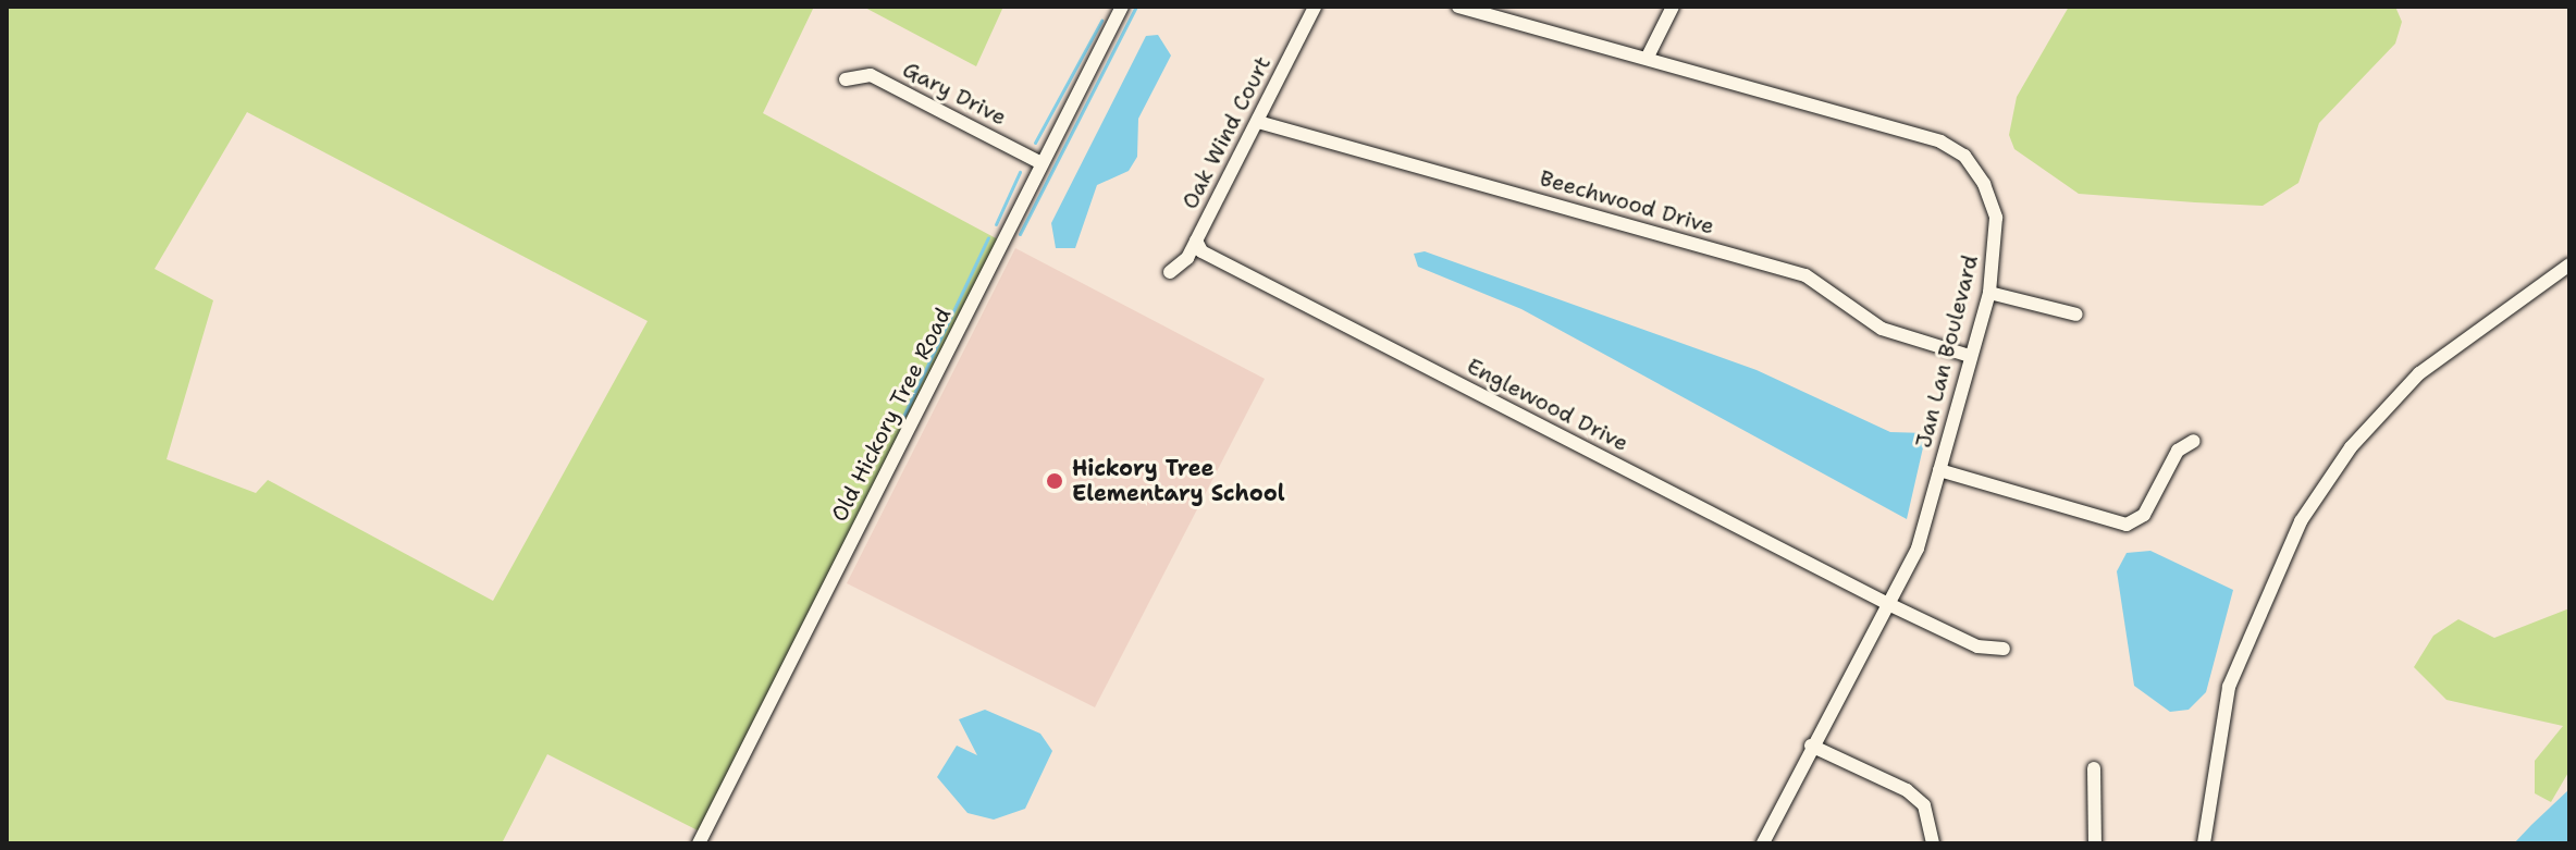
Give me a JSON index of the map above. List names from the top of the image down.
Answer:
{
  "streets": {
    "street": [
      "Gary Drive",
      "Oak Wind Court",
      "Beechwood Drive",
      "Jan Lan Boulevard",
      "Englewood Drive",
      "Old Hickory Tree Road"
    ]
  },
  "crossings": [
    ["Gary Drive", "Old Hickory Tree Road"],
    ["Oak Wind Court", "Beechwood Drive"],
    ["Oak Wind Court", "Englewood Drive"],
    ["Beechwood Drive", "Jan Lan Boulevard"],
    ["Jan Lan Boulevard", "Englewood Drive"]
  ],
  "places": ["Hickory Tree Elementary School"]
}
